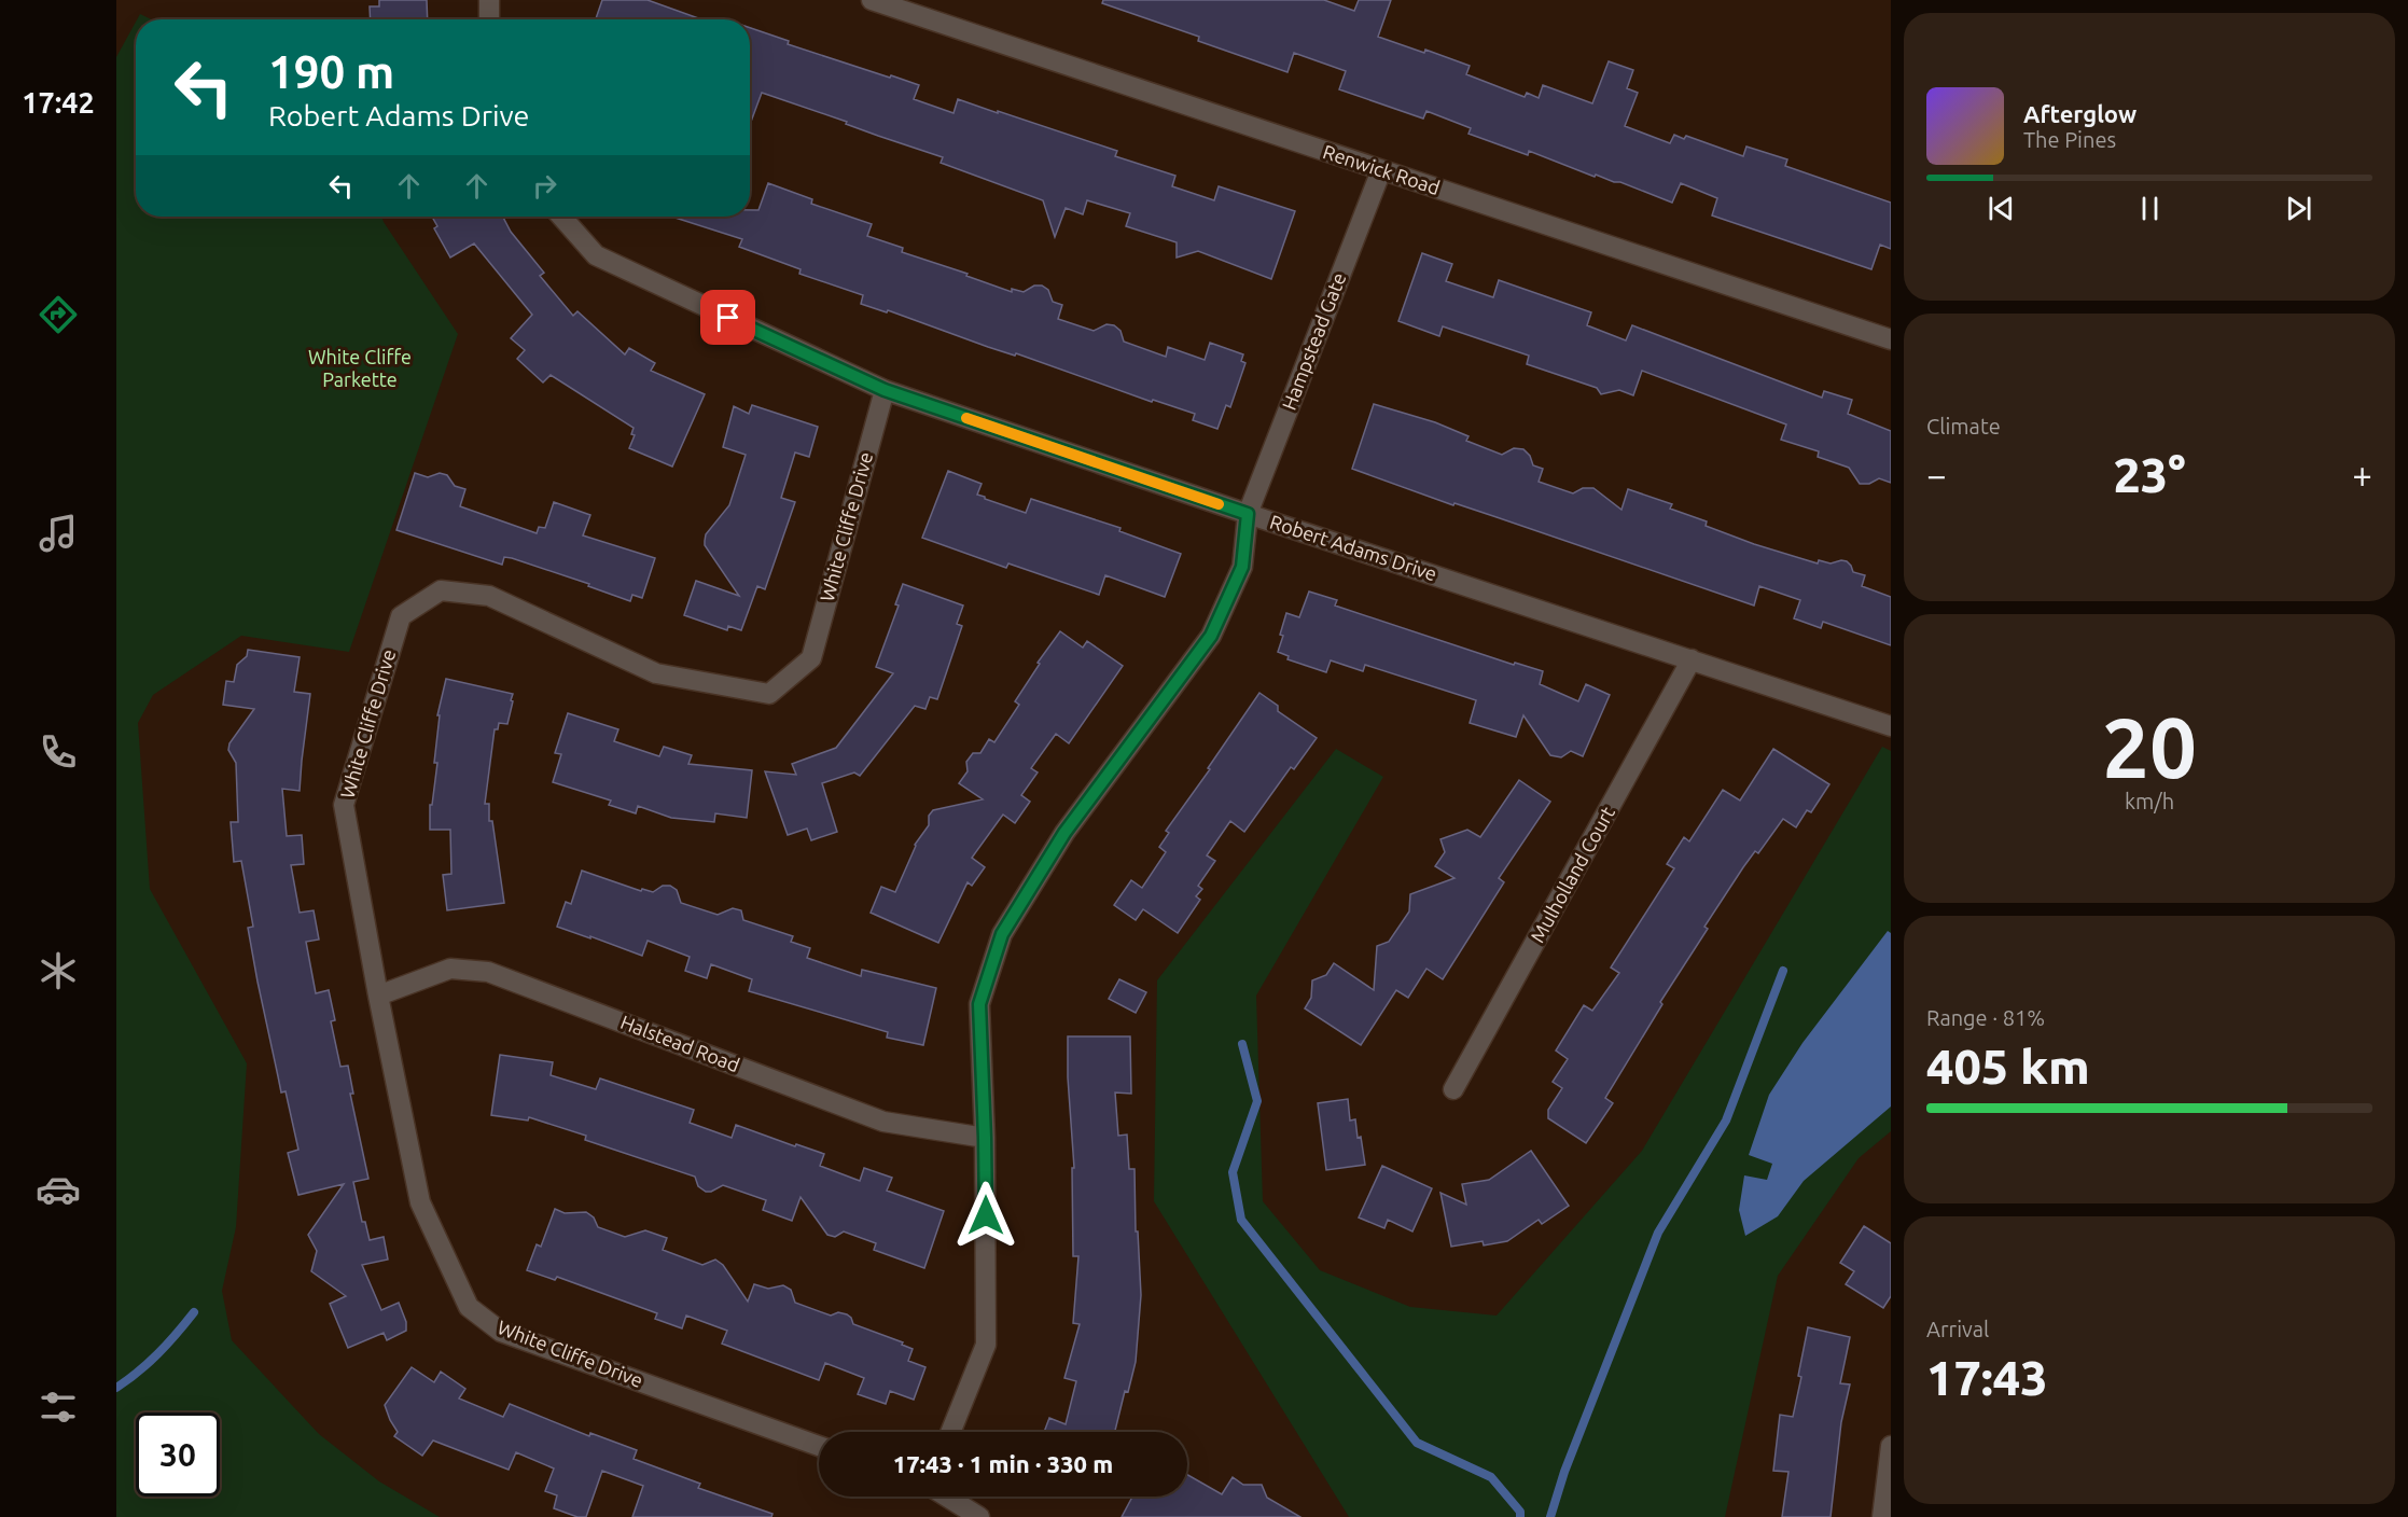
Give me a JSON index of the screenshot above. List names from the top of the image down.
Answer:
{
  "streets": {
    "street": [
      "Renwick Road",
      "Hampstead Gate",
      "White Cliffe Drive",
      "Robert Adams Drive",
      "Mulholland Court",
      "Halstead Road"
    ]
  },
  "crossings": [
    ["Renwick Road", "Hampstead Gate"],
    ["Hampstead Gate", "Robert Adams Drive"],
    ["Hampstead Gate", "Halstead Road"],
    ["White Cliffe Drive", "Robert Adams Drive"],
    ["White Cliffe Drive", "Halstead Road"],
    ["Robert Adams Drive", "Mulholland Court"]
  ],
  "parks": ["White Cliffe Parkette"],
  "page": {
    "tabs": "17:42",
    "turn": ["190 m", "Robert Adams Drive"],
    "song": ["Afterglow", "The Pines"],
    "tile": [
      "Climate",
      ["20", "km/h"],
      ["Range · 81%", "405 km"],
      ["Arrival", "17:43"]
    ],
    "heat": ["−", "23°", "+"],
    "limit": "30",
    "trip": "17:43 · 1 min · 330 m"
  }
}
